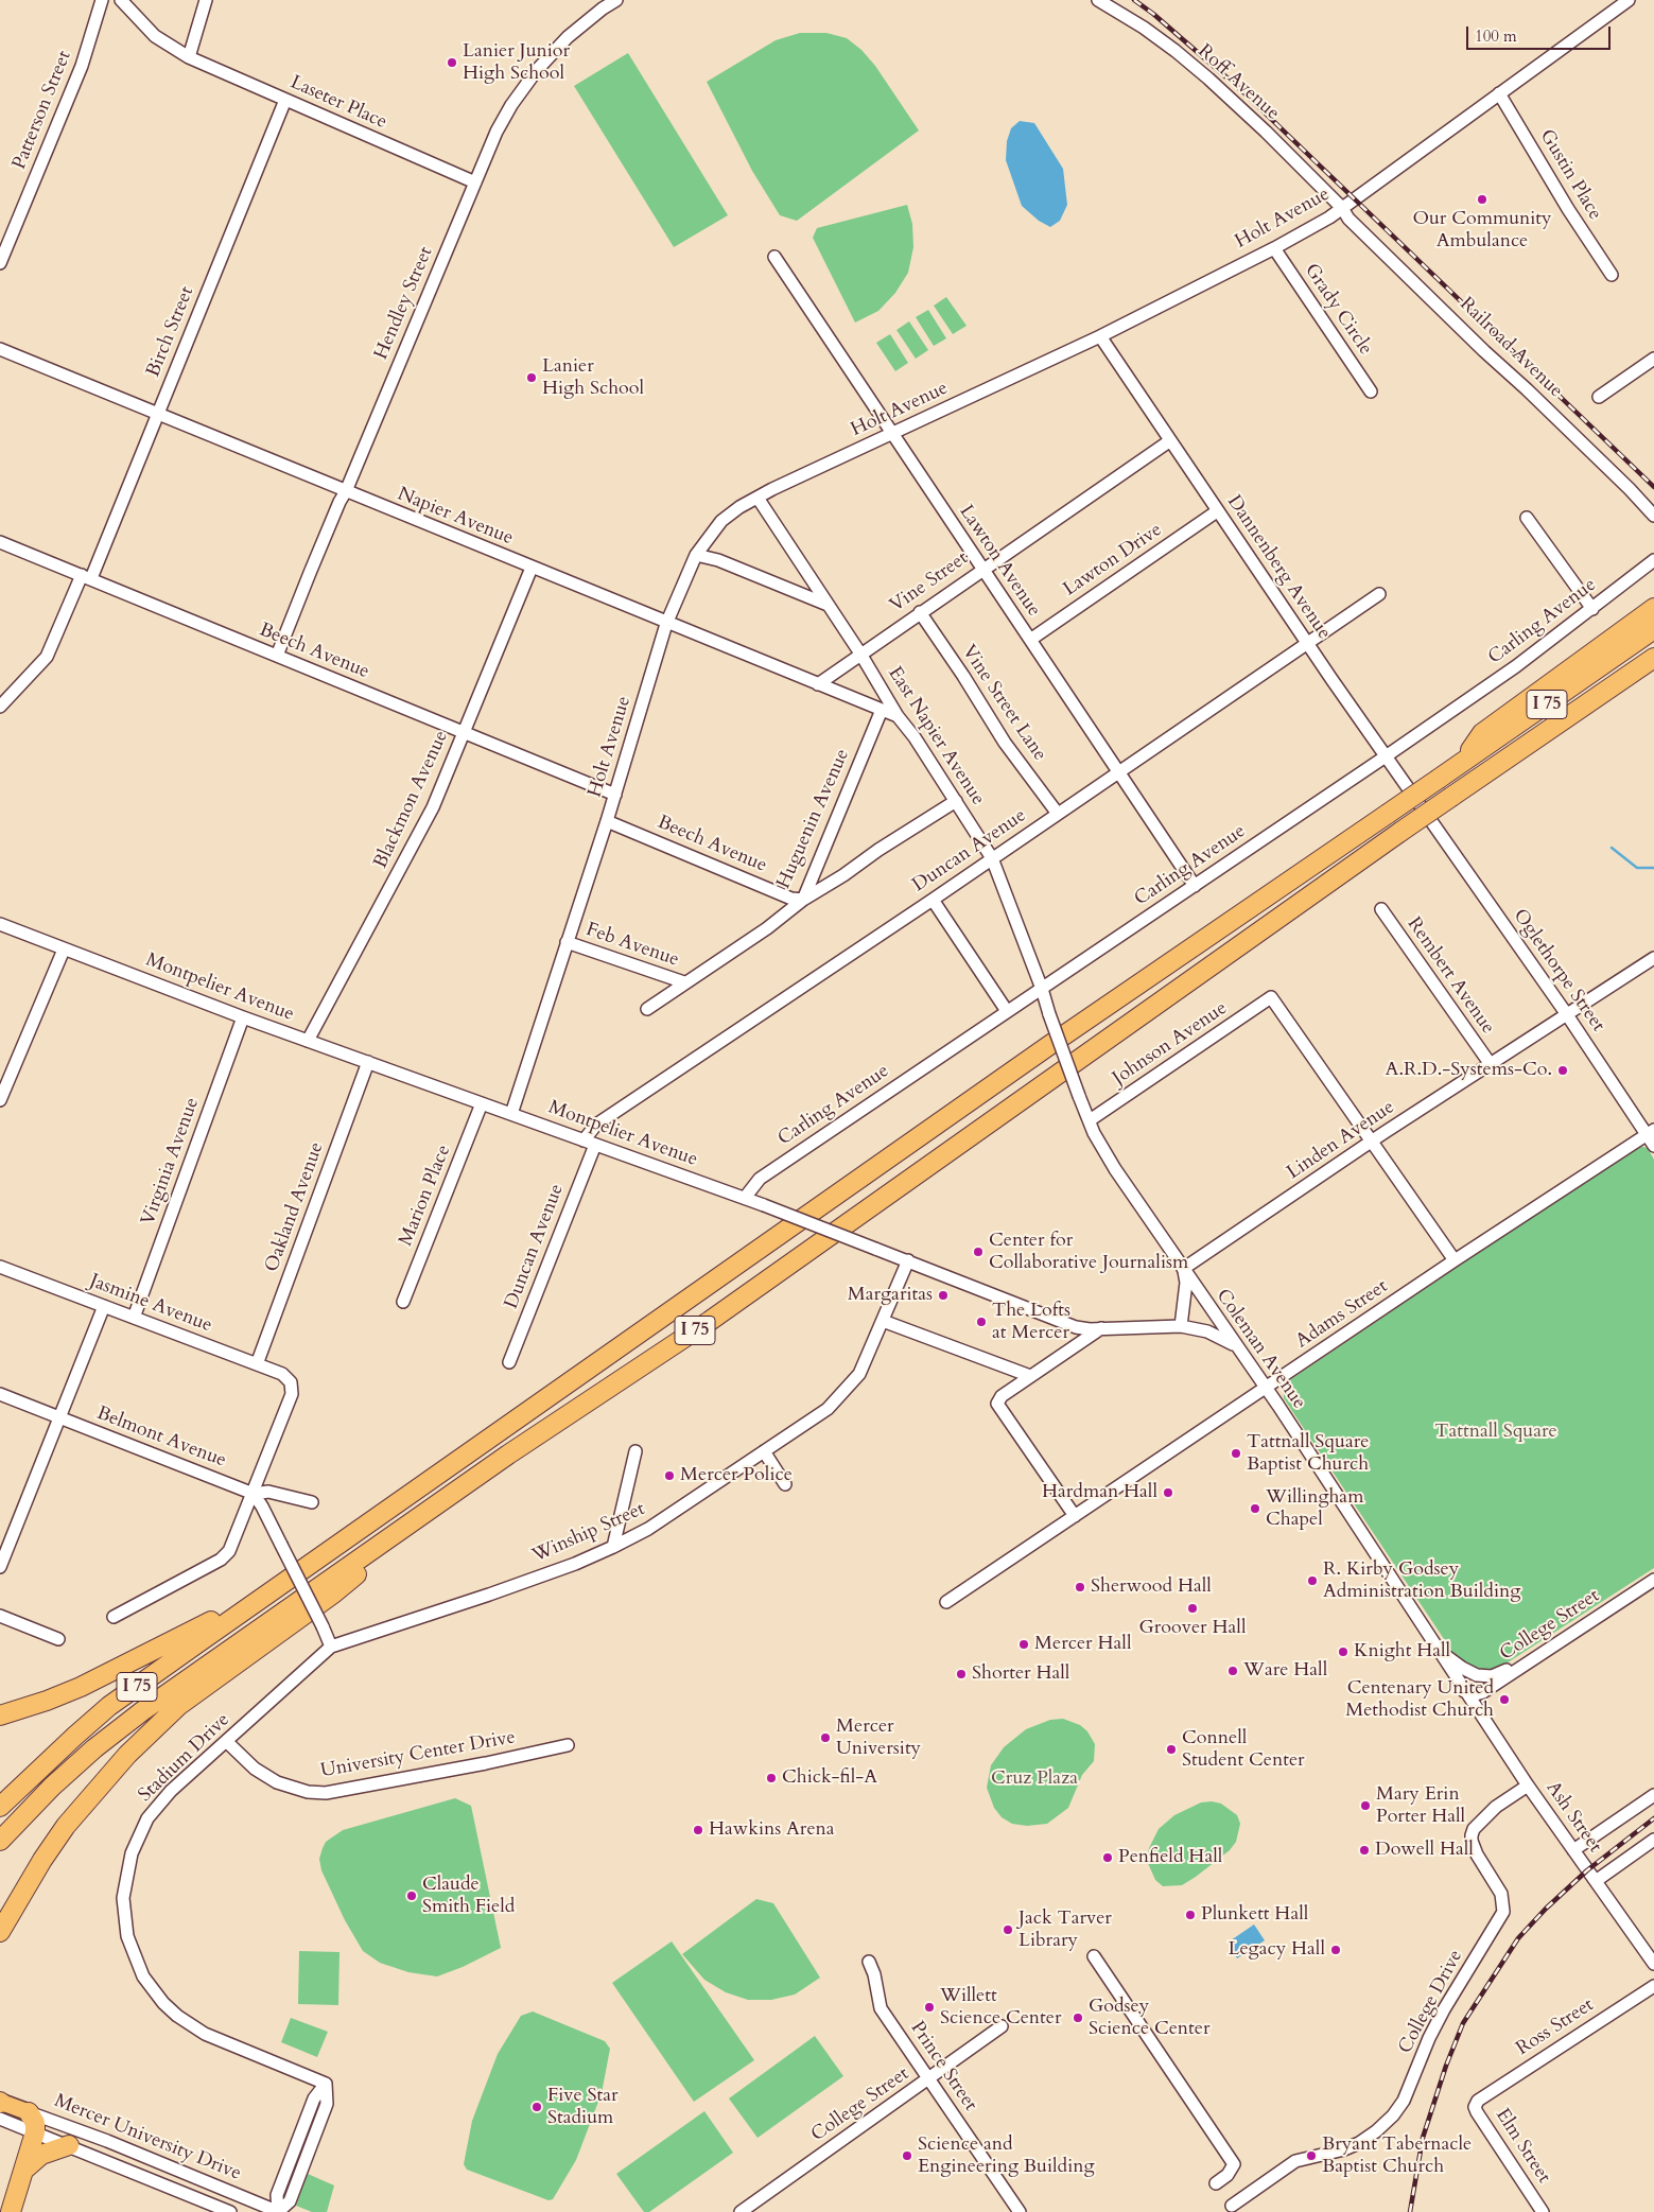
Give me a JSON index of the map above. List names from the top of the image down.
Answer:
{
  "streets": {
    "highway": ["I 75"],
    "main road": ["Mercer University Drive"],
    "street": [
      "Roff Avenue",
      "Laseter Place",
      "Patterson Street",
      "Gustin Place",
      "Holt Avenue",
      "Hendley Street",
      "Grady Circle",
      "Birch Street",
      "Railroad Avenue",
      "Napier Avenue",
      "Lawton Drive",
      "Lawton Avenue",
      "Dannenberg Avenue",
      "Vine Street",
      "Carling Avenue",
      "Beech Avenue",
      "Vine Street Lane",
      "East Napier Avenue",
      "Blackmon Avenue",
      "Huguenin Avenue",
      "Duncan Avenue",
      "Feb Avenue",
      "Oglethorpe Street",
      "Rembert Avenue",
      "Montpelier Avenue",
      "Johnson Avenue",
      "Linden Avenue",
      "Virginia Avenue",
      "Marion Place",
      "Oakland Avenue",
      "Jasmine Avenue",
      "Adams Street",
      "Coleman Avenue",
      "Belmont Avenue",
      "Winship Street",
      "College Street",
      "University Center Drive",
      "Stadium Drive",
      "Ash Street",
      "College Drive",
      "Ross Street",
      "Prince Street",
      "Elm Street"
    ]
  },
  "crossings": [
    ["Roff Avenue", "Holt Avenue"],
    ["Roff Avenue", "Railroad Avenue"],
    ["Laseter Place", "Hendley Street"],
    ["Laseter Place", "Birch Street"],
    ["Gustin Place", "Holt Avenue"],
    ["Holt Avenue", "Grady Circle"],
    ["Holt Avenue", "Railroad Avenue"],
    ["Holt Avenue", "Napier Avenue"],
    ["Holt Avenue", "Lawton Avenue"],
    ["Holt Avenue", "Dannenberg Avenue"],
    ["Holt Avenue", "Beech Avenue"],
    ["Holt Avenue", "East Napier Avenue"],
    ["Holt Avenue", "Feb Avenue"],
    ["Holt Avenue", "Montpelier Avenue"],
    ["Hendley Street", "Napier Avenue"],
    ["Hendley Street", "Beech Avenue"],
    ["Birch Street", "Napier Avenue"],
    ["Birch Street", "Beech Avenue"],
    ["Napier Avenue", "Vine Street"],
    ["Napier Avenue", "East Napier Avenue"],
    ["Napier Avenue", "Blackmon Avenue"],
    ["Napier Avenue", "Huguenin Avenue"],
    ["Lawton Drive", "Lawton Avenue"],
    ["Lawton Drive", "Dannenberg Avenue"],
    ["Lawton Avenue", "Vine Street"],
    ["Lawton Avenue", "Carling Avenue"],
    ["Lawton Avenue", "Duncan Avenue"],
    ["Dannenberg Avenue", "Vine Street"],
    ["Dannenberg Avenue", "Carling Avenue"],
    ["Dannenberg Avenue", "Duncan Avenue"],
    ["Dannenberg Avenue", "Oglethorpe Street"],
    ["Vine Street", "Vine Street Lane"],
    ["Vine Street", "East Napier Avenue"],
    ["Carling Avenue", "East Napier Avenue"],
    ["Carling Avenue", "Montpelier Avenue"],
    ["Beech Avenue", "Blackmon Avenue"],
    ["Beech Avenue", "Huguenin Avenue"],
    ["Vine Street Lane", "Duncan Avenue"],
    ["East Napier Avenue", "Duncan Avenue"],
    ["East Napier Avenue", "Coleman Avenue"],
    ["Blackmon Avenue", "Montpelier Avenue"],
    ["Huguenin Avenue", "Feb Avenue"],
    ["Duncan Avenue", "Montpelier Avenue"],
    ["Oglethorpe Street", "Linden Avenue"],
    ["Oglethorpe Street", "Adams Street"],
    ["Rembert Avenue", "Linden Avenue"],
    ["Montpelier Avenue", "Virginia Avenue"],
    ["Montpelier Avenue", "Marion Place"],
    ["Montpelier Avenue", "Oakland Avenue"],
    ["Montpelier Avenue", "Coleman Avenue"],
    ["Montpelier Avenue", "Winship Street"],
    ["Johnson Avenue", "Linden Avenue"],
    ["Johnson Avenue", "Coleman Avenue"],
    ["Linden Avenue", "Coleman Avenue"],
    ["Virginia Avenue", "Jasmine Avenue"],
    ["Oakland Avenue", "Jasmine Avenue"],
    ["Jasmine Avenue", "Belmont Avenue"],
    ["Adams Street", "Coleman Avenue"],
    ["Coleman Avenue", "College Street"],
    ["Coleman Avenue", "Ash Street"],
    ["Winship Street", "Stadium Drive"],
    ["College Street", "Ash Street"],
    ["College Street", "Prince Street"],
    ["University Center Drive", "Stadium Drive"],
    ["Stadium Drive", "Mercer University Drive"],
    ["Ash Street", "College Drive"],
    ["Ross Street", "Elm Street"]
  ],
  "parks": ["Tattnall Square", "Cruz Plaza"],
  "places": [
    "Lanier Junior High School",
    "Our Community Ambulance",
    "Lanier High School",
    "A.R.D.-Systems-Co.",
    "Center for Collaborative Journalism",
    "Margaritas",
    "The Lofts at Mercer",
    "Tattnall Square Baptist Church",
    "Mercer Police",
    "Hardman Hall",
    "Willingham Chapel",
    "R. Kirby Godsey Administration Building",
    "Sherwood Hall",
    "Groover Hall",
    "Mercer Hall",
    "Knight Hall",
    "Ware Hall",
    "Shorter Hall",
    "Centenary United Methodist Church",
    "Mercer University",
    "Connell Student Center",
    "Chick-fil-A",
    "Mary Erin Porter Hall",
    "Hawkins Arena",
    "Dowell Hall",
    "Penfield Hall",
    "Claude Smith Field",
    "Plunkett Hall",
    "Jack Tarver Library",
    "Legacy Hall",
    "Willett Science Center",
    "Godsey Science Center",
    "Five Star Stadium",
    "Science and Engineering Building",
    "Bryant Tabernacle Baptist Church"
  ],
  "scale_bar": "100 m"
}
